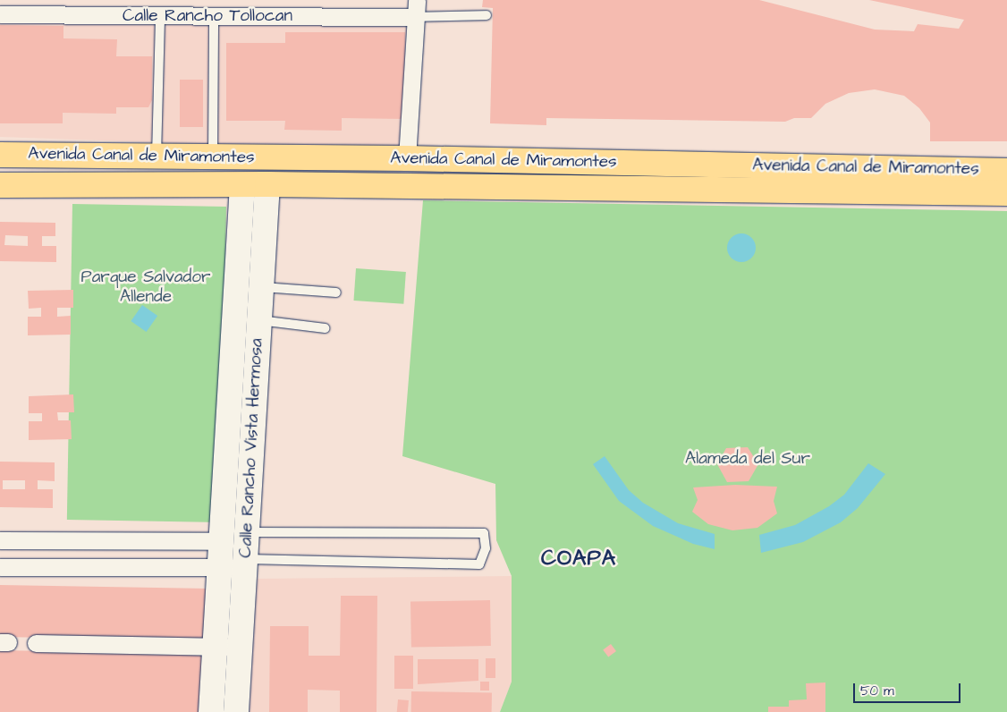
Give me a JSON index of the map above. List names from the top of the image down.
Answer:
{
  "streets": {
    "main road": ["Avenida Canal de Miramontes"],
    "street": ["Calle Rancho Tollocan", "Calle Rancho Vista Hermosa"]
  },
  "crossings": [
    ["Avenida Canal de Miramontes", "Calle Rancho Vista Hermosa"]
  ],
  "districts": ["COAPA"],
  "parks": ["Parque Salvador Allende", "Alameda del Sur"],
  "scale_bar": "50 m"
}
